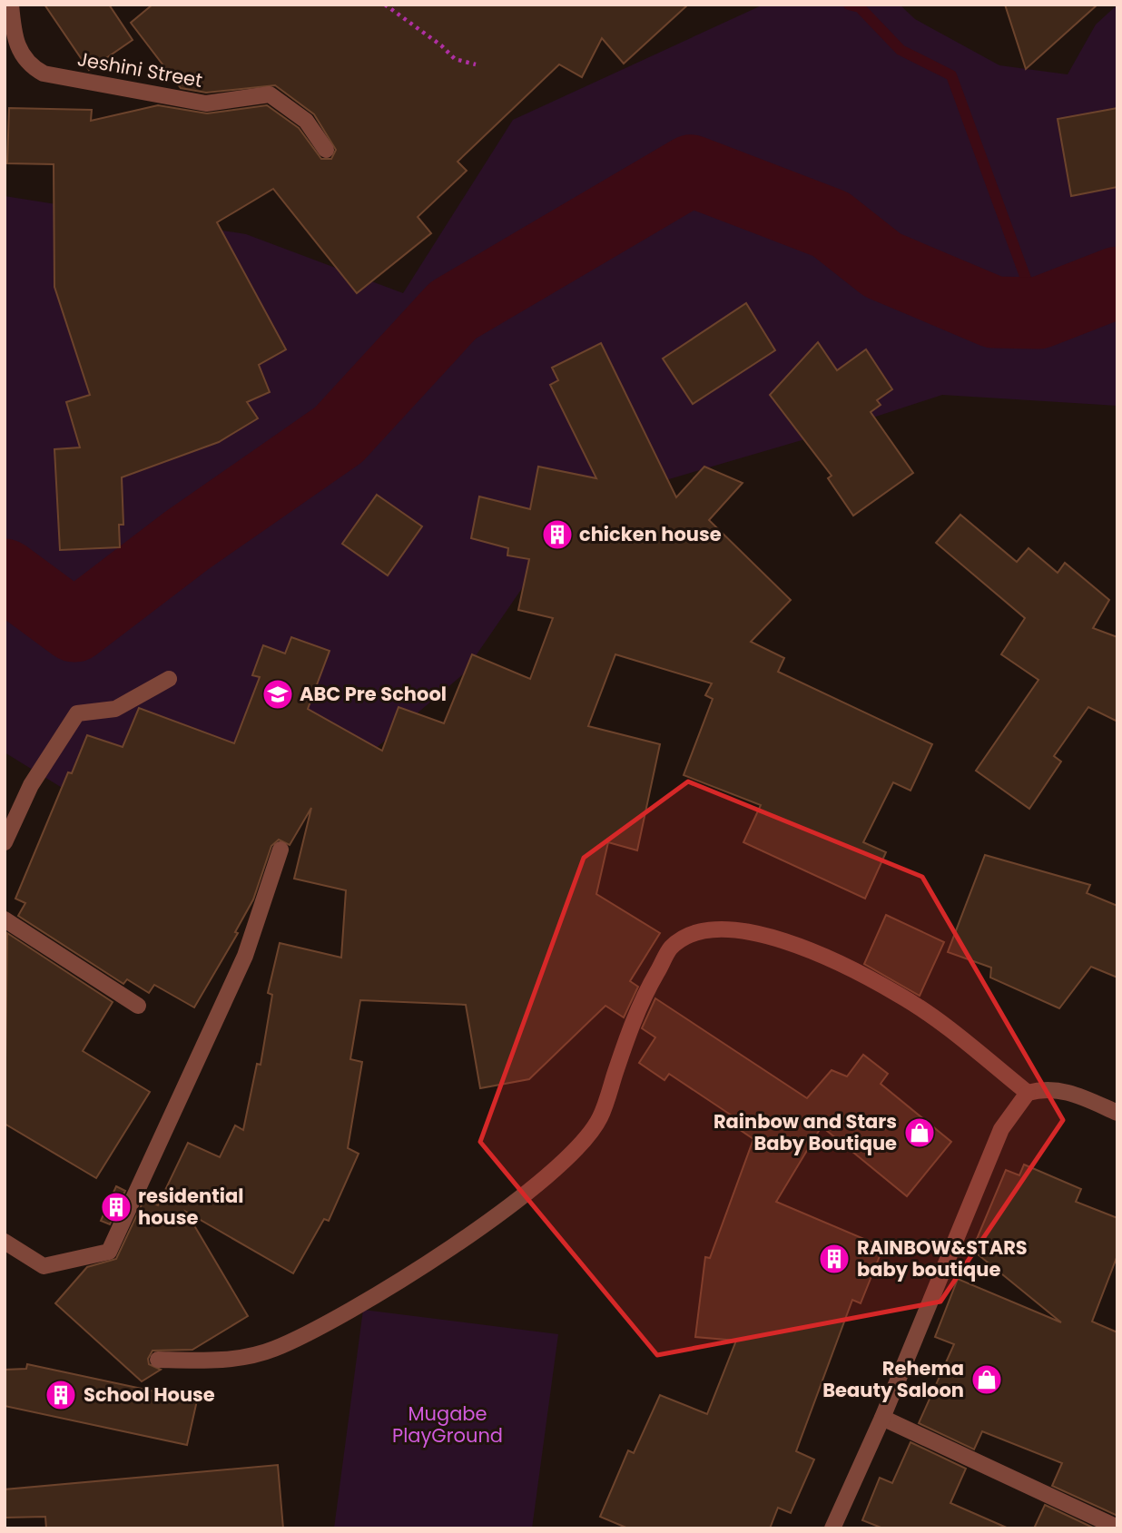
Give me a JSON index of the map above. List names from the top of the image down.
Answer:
{
  "streets": {
    "street": ["Jeshini Street"]
  },
  "parks": ["Mugabe PlayGround"],
  "places": {
    "building": [
      "chicken house",
      "residential house",
      "RAINBOW&STARS baby boutique",
      "School House"
    ],
    "school or university": ["ABC Pre School"],
    "shop": ["Rainbow and Stars Baby Boutique", "Rehema Beauty Saloon"]
  }
}
